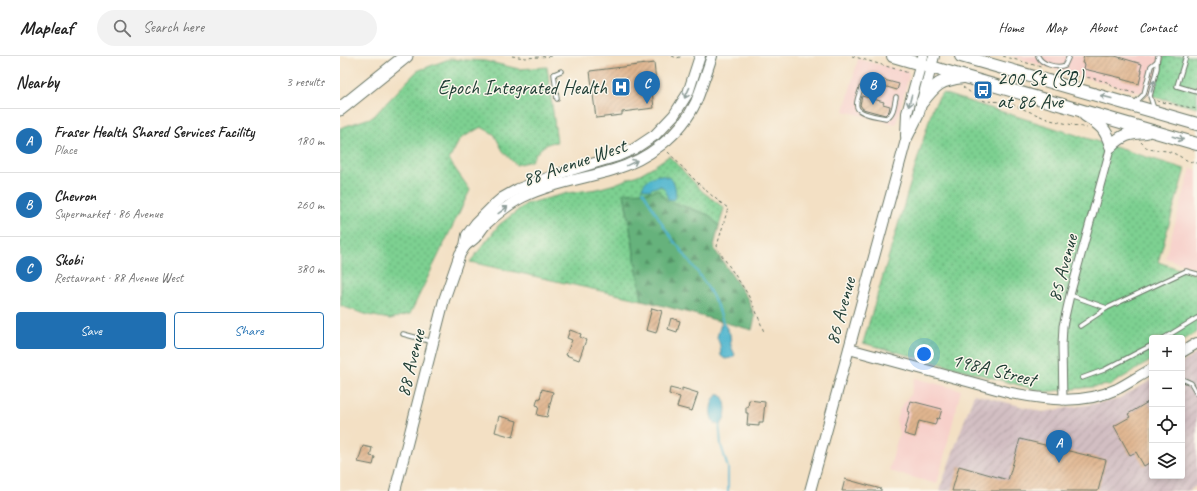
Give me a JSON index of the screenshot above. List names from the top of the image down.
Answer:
{
  "streets": {
    "main road": [
      "88 Avenue West",
      "86 Avenue",
      "88 Avenue",
      "198A Street"
    ],
    "street": ["85 Avenue"]
  },
  "crossings": [
    ["88 Avenue West", "88 Avenue"],
    ["85 Avenue", "198A Street"],
    ["86 Avenue", "198A Street"]
  ],
  "places": {
    "hospital": ["Epoch Integrated Health"],
    "bus stop": ["200 St (SB) at 86 Ave"]
  },
  "page": {
    "header": "Mapleaf",
    "search": "Search here",
    "nav": [
      "Home",
      "Map",
      "About",
      "Contact"
    ],
    "heading": ["Nearby", "3 results"],
    "pins": ["C", "B", "A"],
    "list": [
      {
        "mark": "A",
        "name": "Fraser Health Shared Services Facility",
        "note": "Place",
        "value": "180 m"
      },
      {
        "mark": "B",
        "name": "Chevron",
        "note": "Supermarket · 86 Avenue",
        "value": "260 m"
      },
      {
        "mark": "C",
        "name": "Skobi",
        "note": "Restaurant · 88 Avenue West",
        "value": "380 m"
      }
    ],
    "buttons": ["Save", "Share"],
    "map_buttons": ["+", "−"]
  }
}
